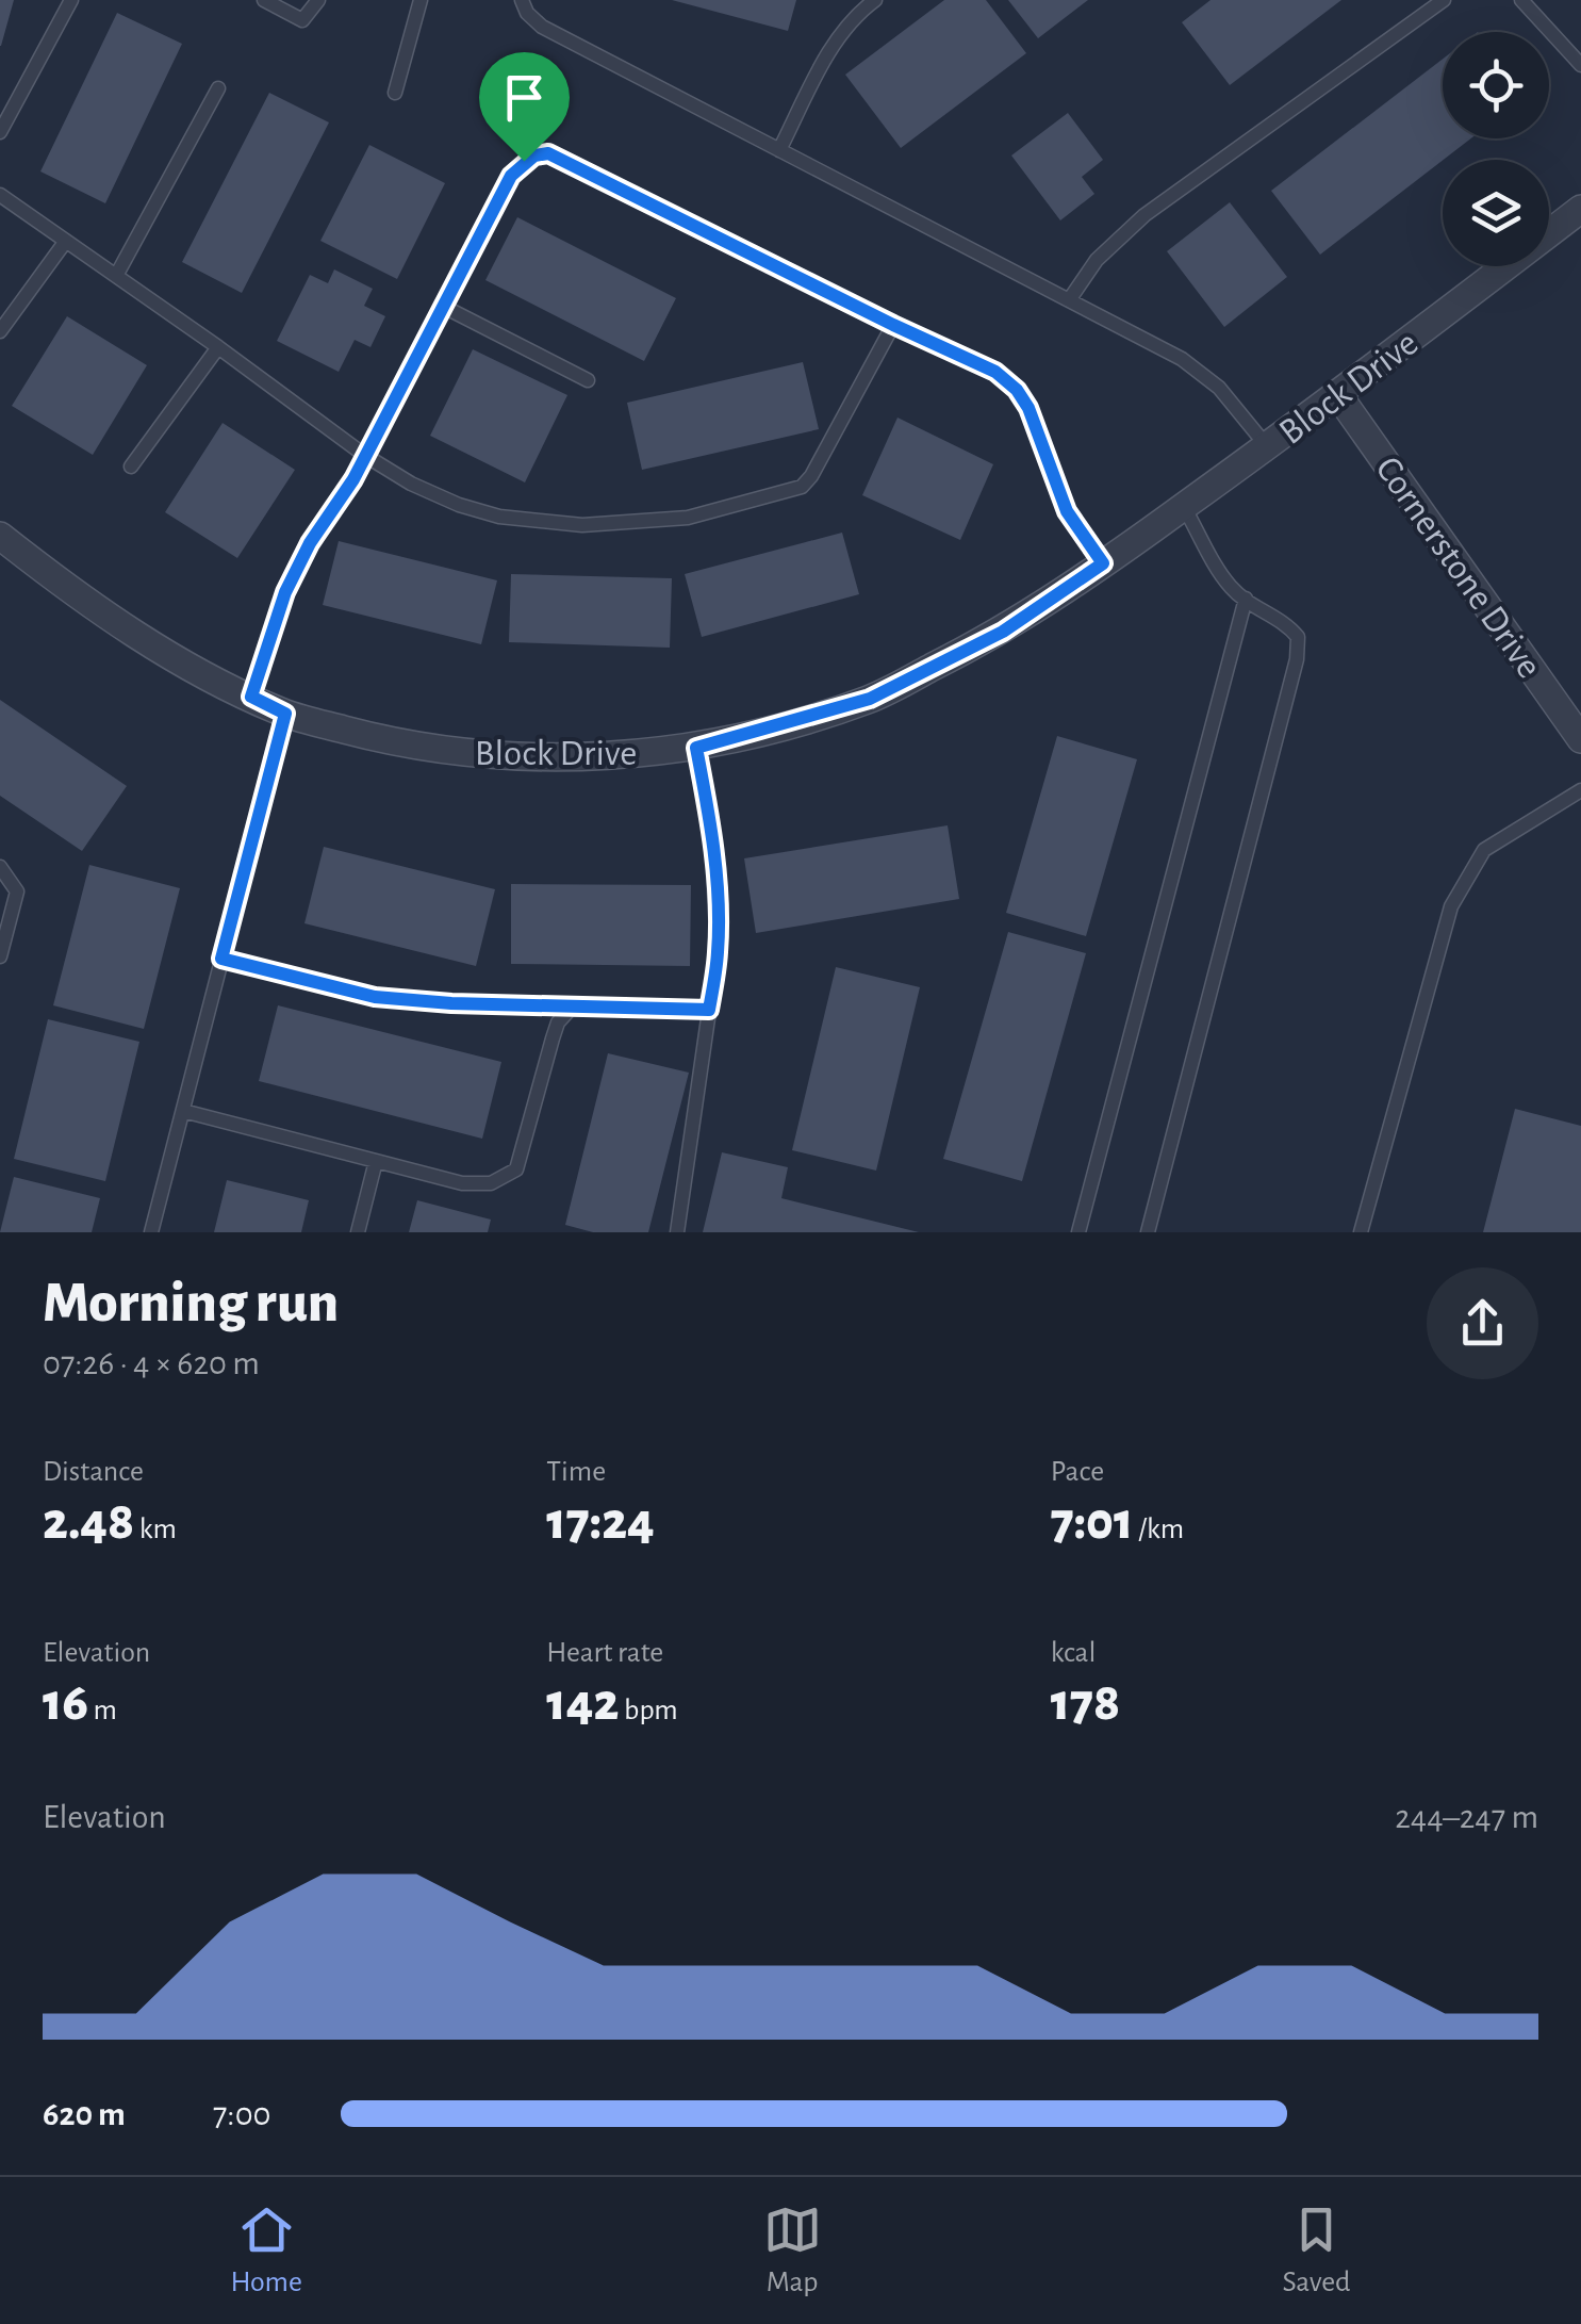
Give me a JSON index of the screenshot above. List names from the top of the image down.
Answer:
{
  "streets": {
    "street": ["Block Drive", "Cornerstone Drive"]
  },
  "crossings": [
    ["Block Drive", "Cornerstone Drive"]
  ],
  "page": {
    "heading": ["Morning run", "07:26 · 4 × 620 m"],
    "stats": [
      ["Distance", "2.48 km"],
      ["Time", "17:24"],
      ["Pace", "7:01 /km"],
      ["Elevation", "16 m"],
      ["Heart rate", "142 bpm"],
      ["kcal", "178"]
    ],
    "chart": ["Elevation", "244–247 m"],
    "list": [
      {
        "name": "620 m",
        "note": "7:00"
      }
    ],
    "tabs": ["Home", "Map", "Saved"]
  }
}
